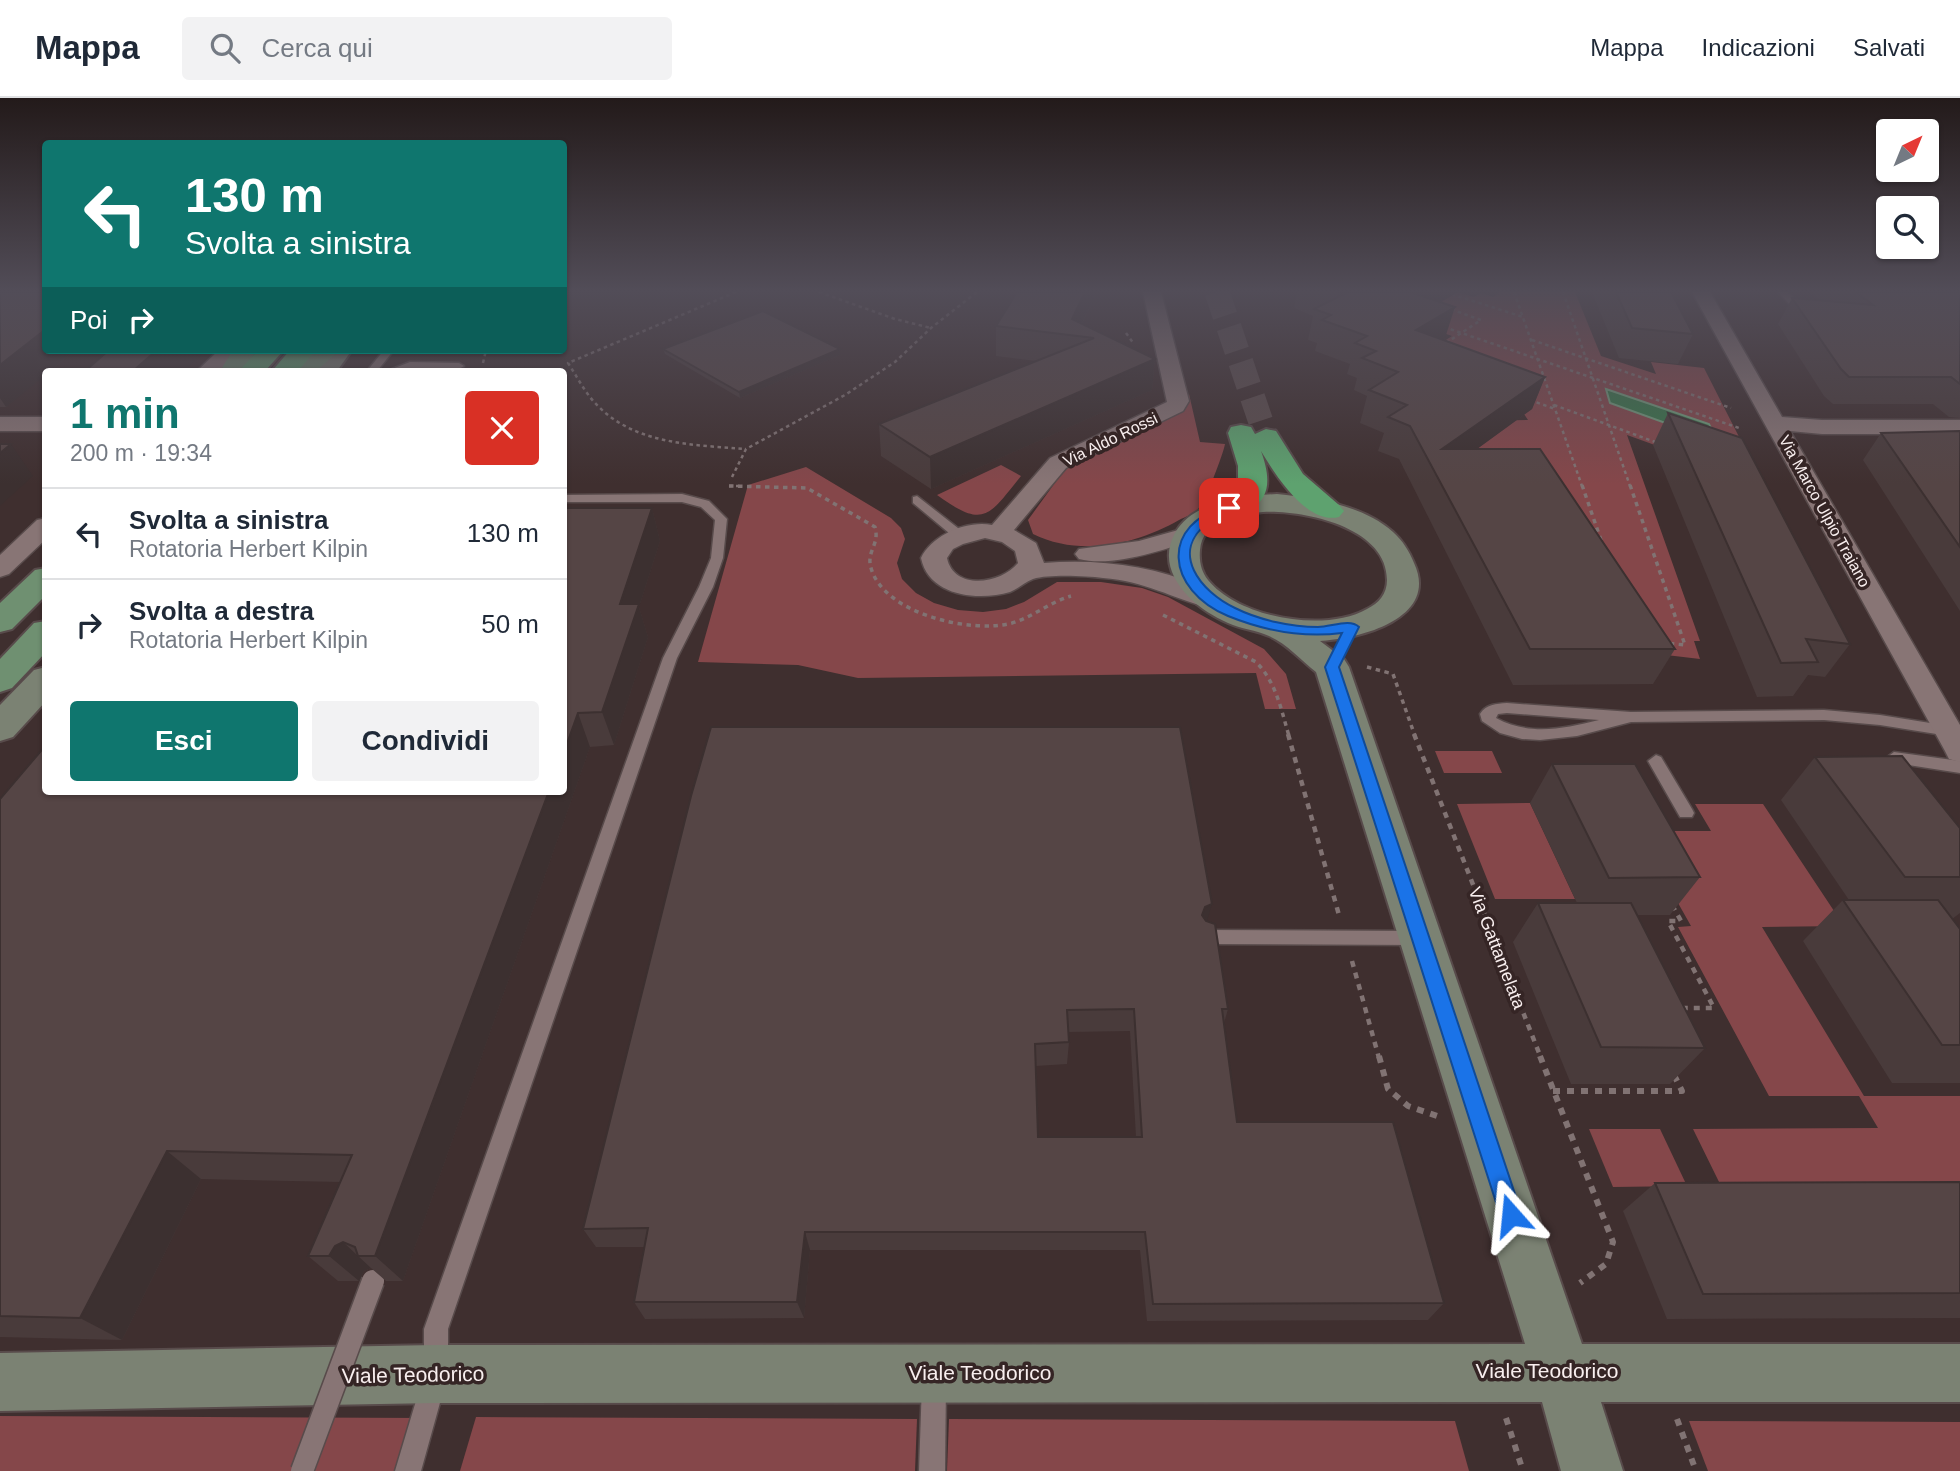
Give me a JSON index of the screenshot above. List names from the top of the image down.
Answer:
{
  "streets": {
    "street": ["Via Aldo Rossi", "Via Marco Ulpio Traiano", "Viale Teodorico"],
    "path": ["Via Gattamelata"]
  },
  "north": "top right",
  "page": {
    "header": "Mappa",
    "search": "Cerca qui",
    "nav": ["Mappa", "Indicazioni", "Salvati"],
    "turn": ["130 m", "Svolta a sinistra"],
    "then": "Poi",
    "heading": ["1 min", "200 m · 19:34"],
    "list": [
      {
        "name": "Svolta a sinistra",
        "note": "Rotatoria Herbert Kilpin",
        "value": "130 m"
      },
      {
        "name": "Svolta a destra",
        "note": "Rotatoria Herbert Kilpin",
        "value": "50 m"
      }
    ],
    "buttons": ["Esci", "Condividi"]
  }
}
